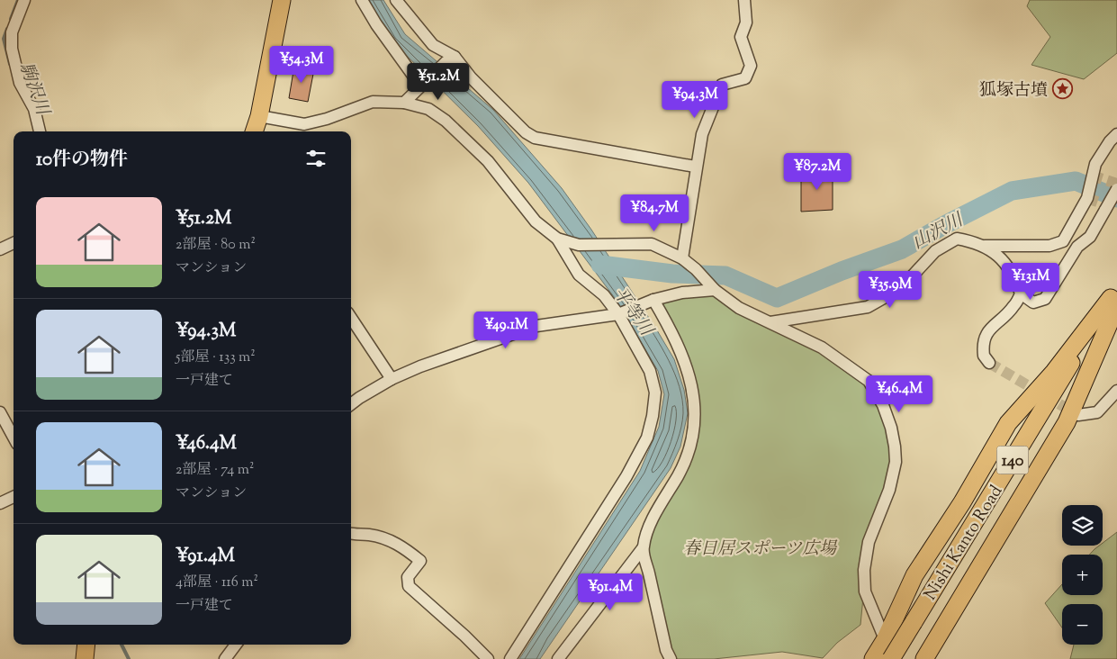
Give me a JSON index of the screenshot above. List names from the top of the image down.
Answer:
{
  "streets": {
    "highway": ["140", "Nishi Kanto Road"]
  },
  "water": ["駒沢川", "山沢川", "平等川"],
  "parks": ["春日居スポーツ広場"],
  "places": {
    "place": ["狐塚古墳"]
  },
  "page": {
    "price": [
      "¥54.3M",
      "¥51.2M",
      "¥94.3M",
      "¥87.2M",
      "¥84.7M",
      "¥131M",
      "¥35.9M",
      "¥49.1M",
      "¥46.4M",
      "¥91.4M"
    ],
    "heading": "10件の物件",
    "list": [
      {
        "name": "¥51.2M",
        "note": "2部屋 · 80 m² · マンション"
      },
      {
        "name": "¥94.3M",
        "note": "5部屋 · 133 m² · 一戸建て"
      },
      {
        "name": "¥46.4M",
        "note": "2部屋 · 74 m² · マンション"
      },
      {
        "name": "¥91.4M",
        "note": "4部屋 · 116 m² · 一戸建て"
      }
    ],
    "map_buttons": ["+", "−"]
  }
}
